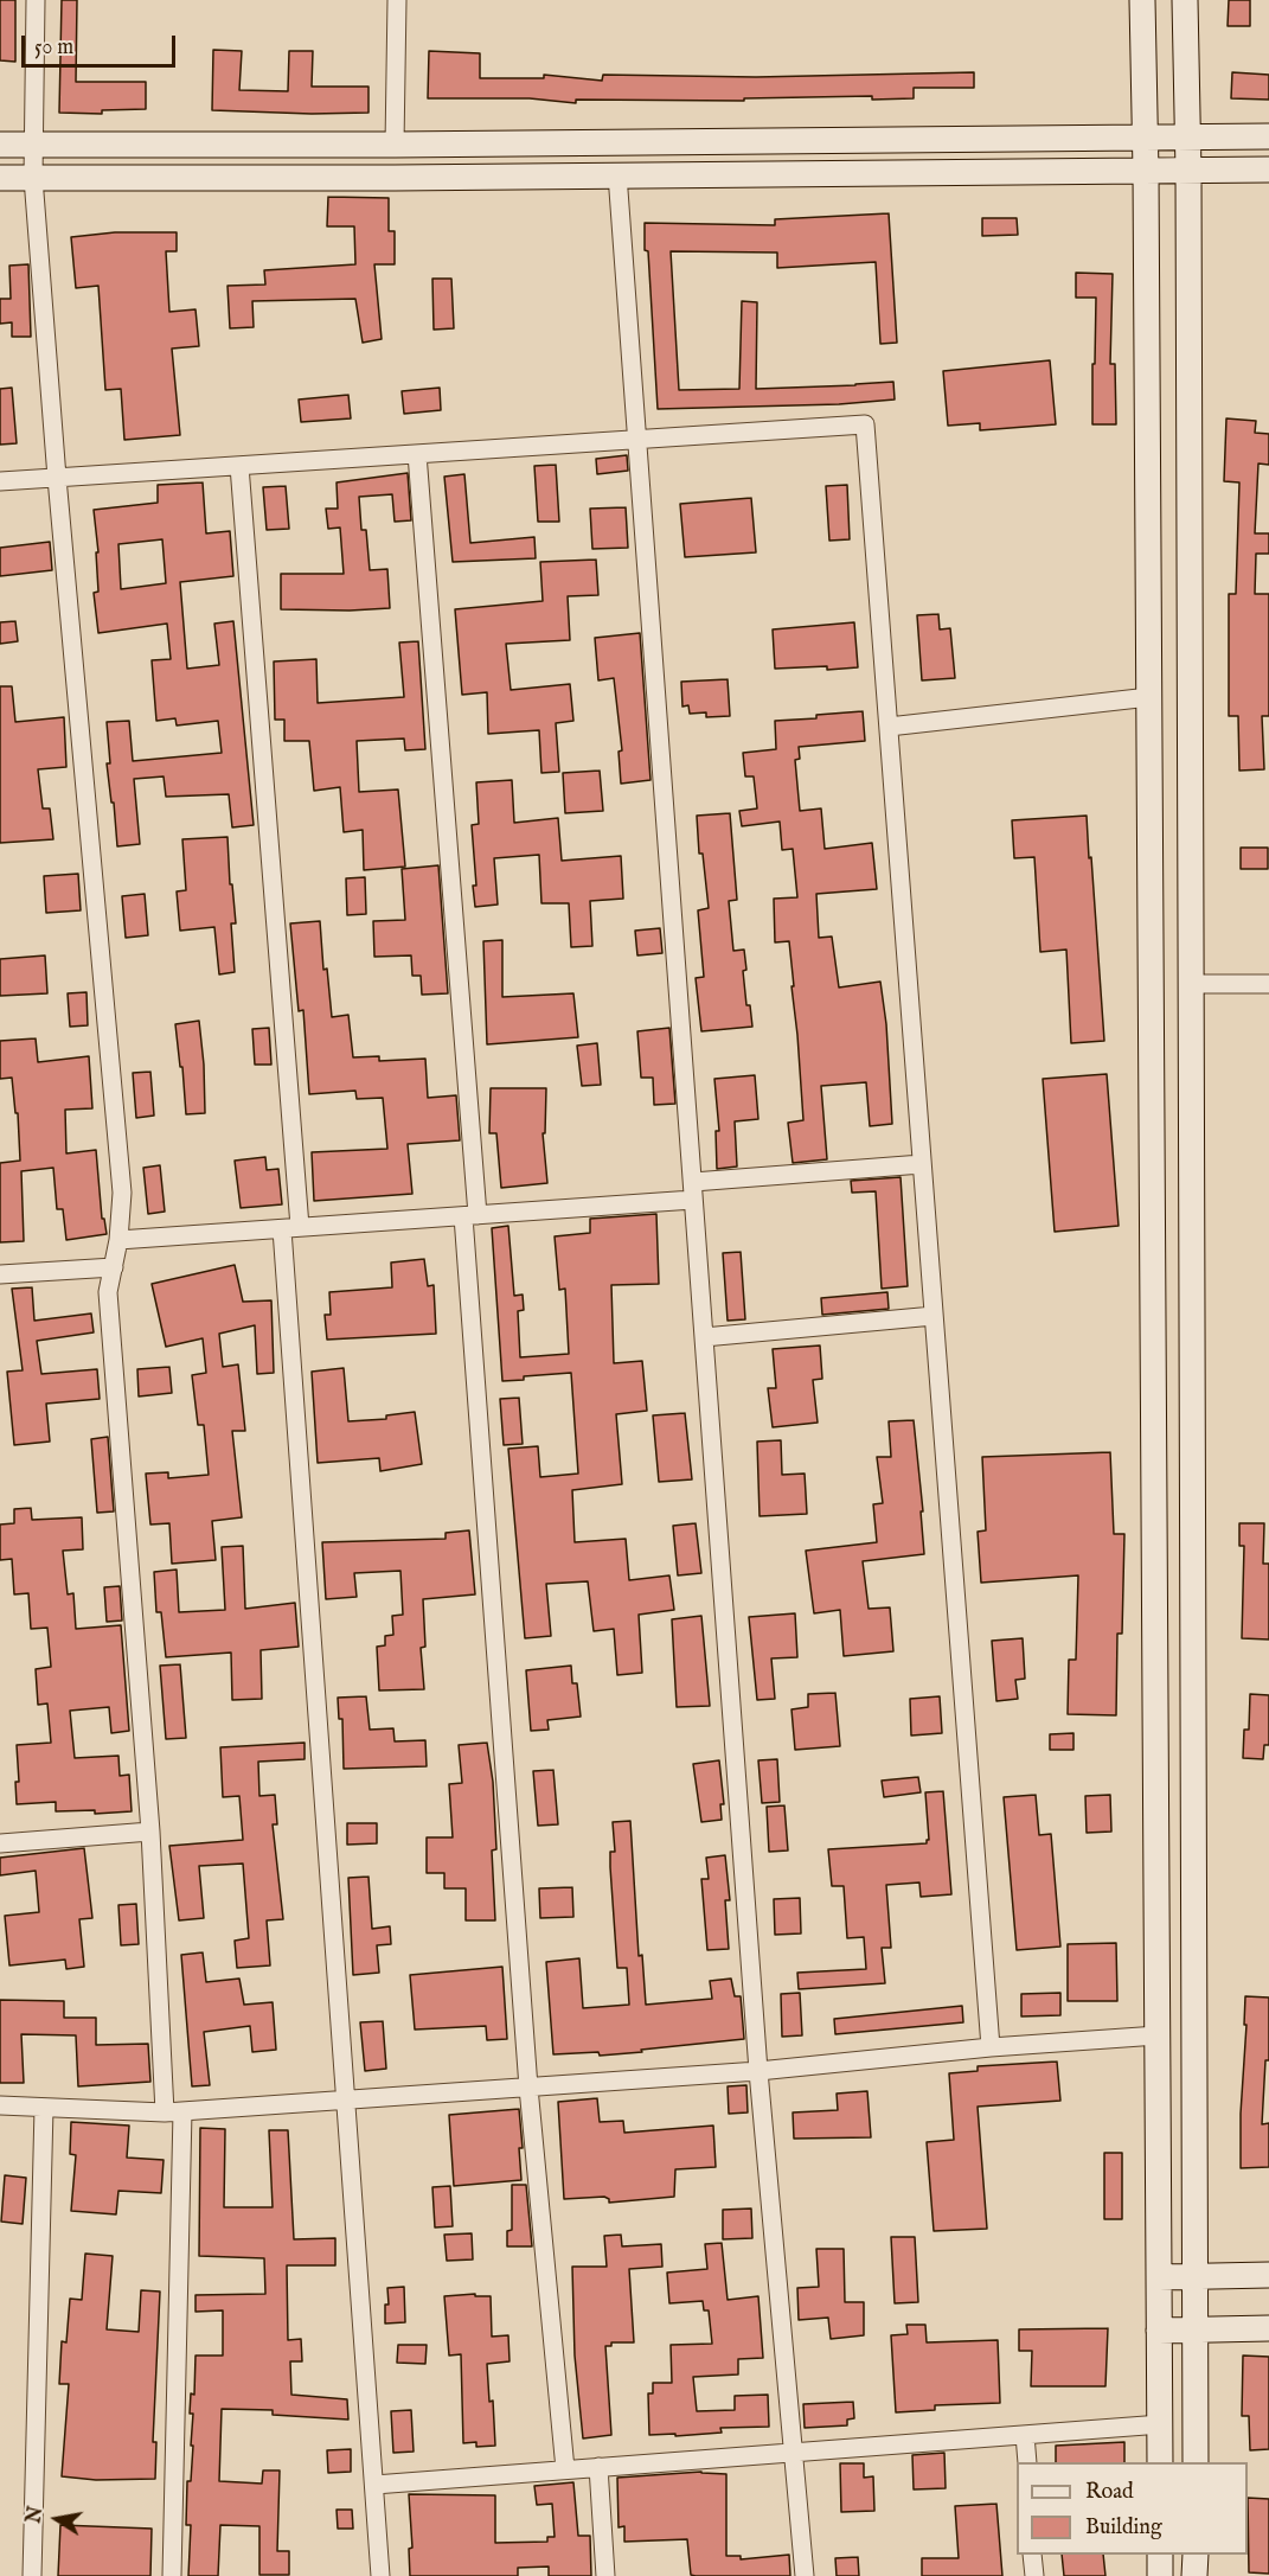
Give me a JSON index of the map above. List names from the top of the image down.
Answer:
{
  "legend": ["Road", "Building"],
  "scale_bar": "50 m",
  "north": "left"
}
